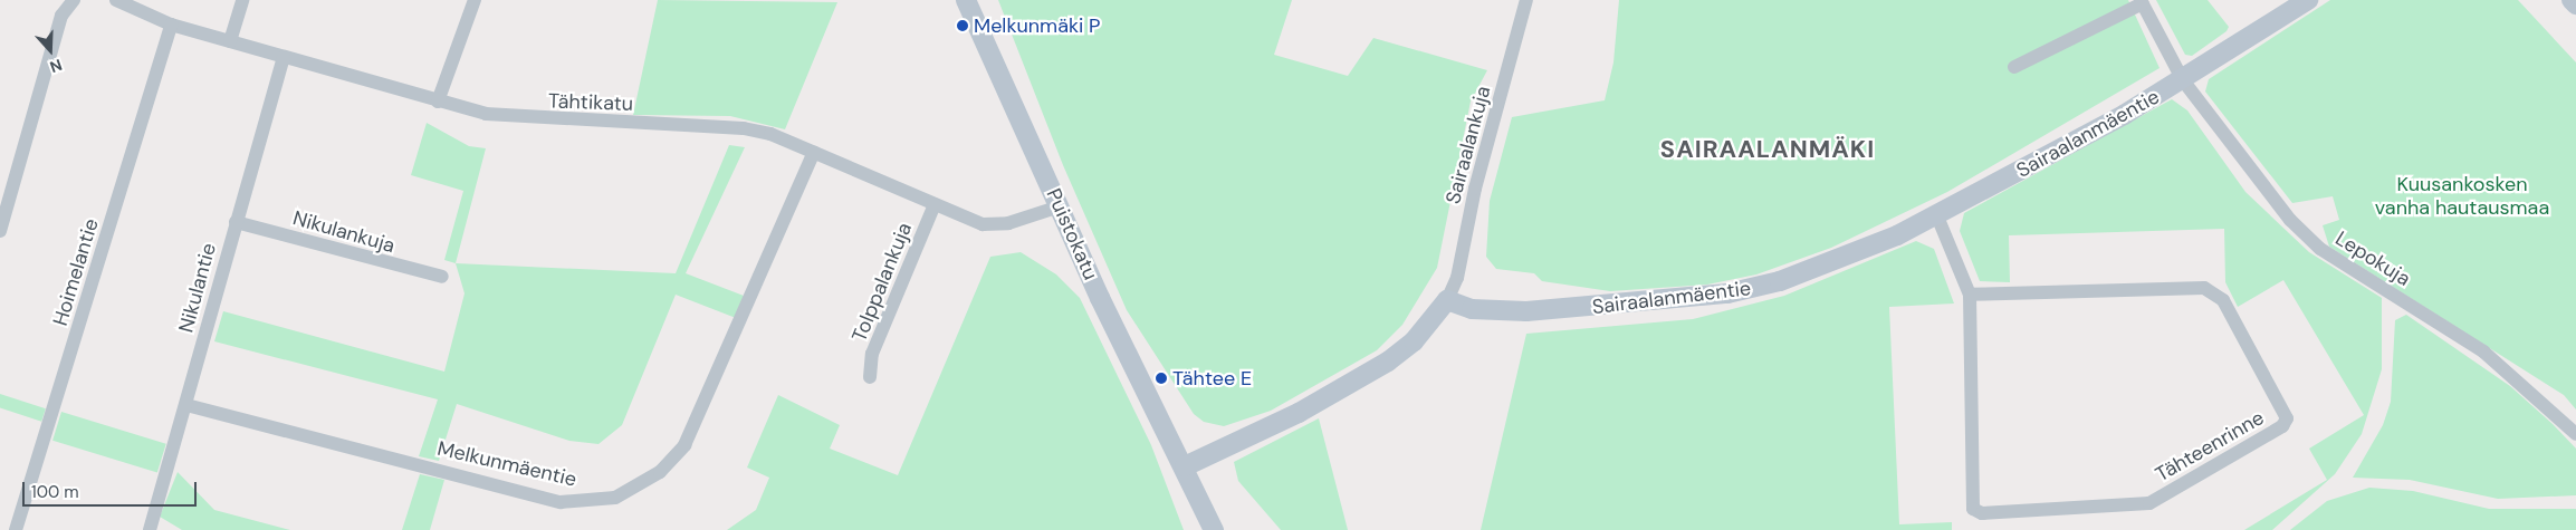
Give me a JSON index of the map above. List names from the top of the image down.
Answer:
{
  "streets": {
    "street": [
      "Tähtikatu",
      "Sairaalanmäentie",
      "Sairaalankuja",
      "Nikulankuja",
      "Puistokatu",
      "Lepokuja",
      "Hoimelantie",
      "Tolppalankuja",
      "Nikulantie",
      "Tähteenrinne",
      "Melkunmäentie"
    ]
  },
  "crossings": [
    ["Tähtikatu", "Puistokatu"],
    ["Tähtikatu", "Hoimelantie"],
    ["Tähtikatu", "Tolppalankuja"],
    ["Tähtikatu", "Nikulantie"],
    ["Tähtikatu", "Melkunmäentie"],
    ["Sairaalanmäentie", "Sairaalankuja"],
    ["Sairaalanmäentie", "Lepokuja"],
    ["Sairaalanmäentie", "Tähteenrinne"],
    ["Nikulankuja", "Nikulantie"],
    ["Nikulantie", "Melkunmäentie"]
  ],
  "districts": ["SAIRAALANMÄKI"],
  "parks": ["Kuusankosken vanha hautausmaa"],
  "places": ["Melkunmäki P", "Tähtee E"],
  "scale_bar": "100 m",
  "north": "bottom"
}
